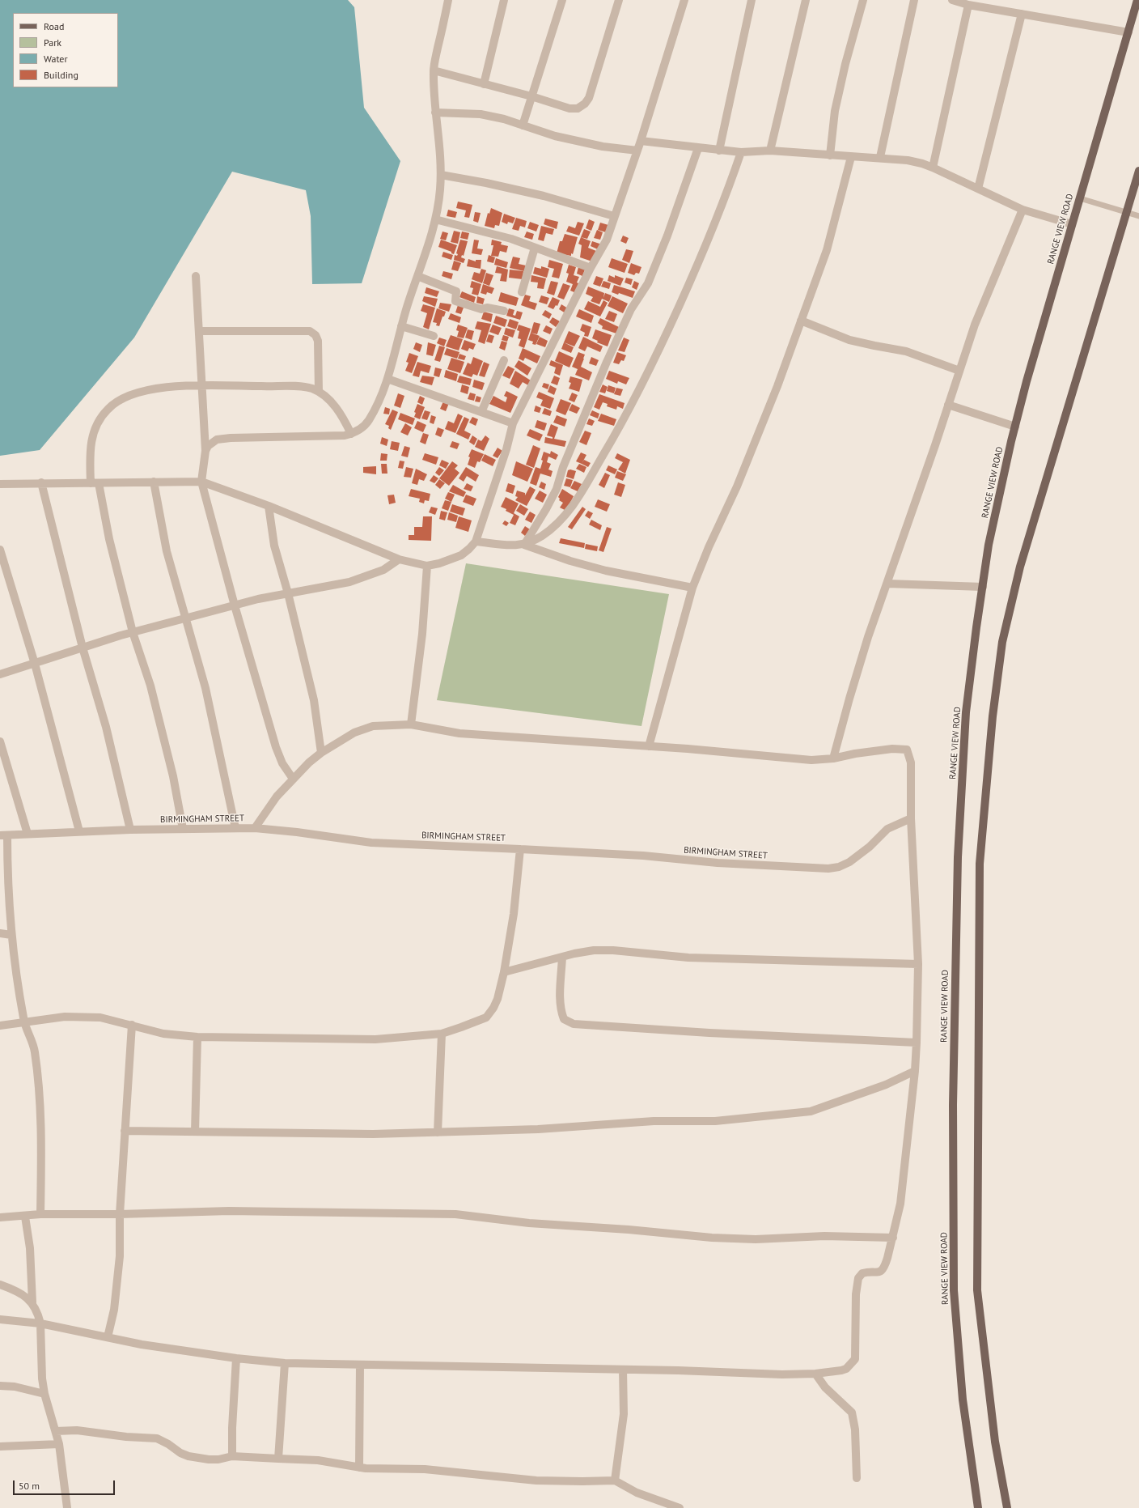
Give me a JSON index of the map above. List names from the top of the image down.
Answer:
{
  "streets": {
    "main road": ["RANGE VIEW ROAD"],
    "street": ["BIRMINGHAM STREET"]
  },
  "legend": [
    "Road",
    "Park",
    "Water",
    "Building"
  ],
  "scale_bar": "50 m"
}
